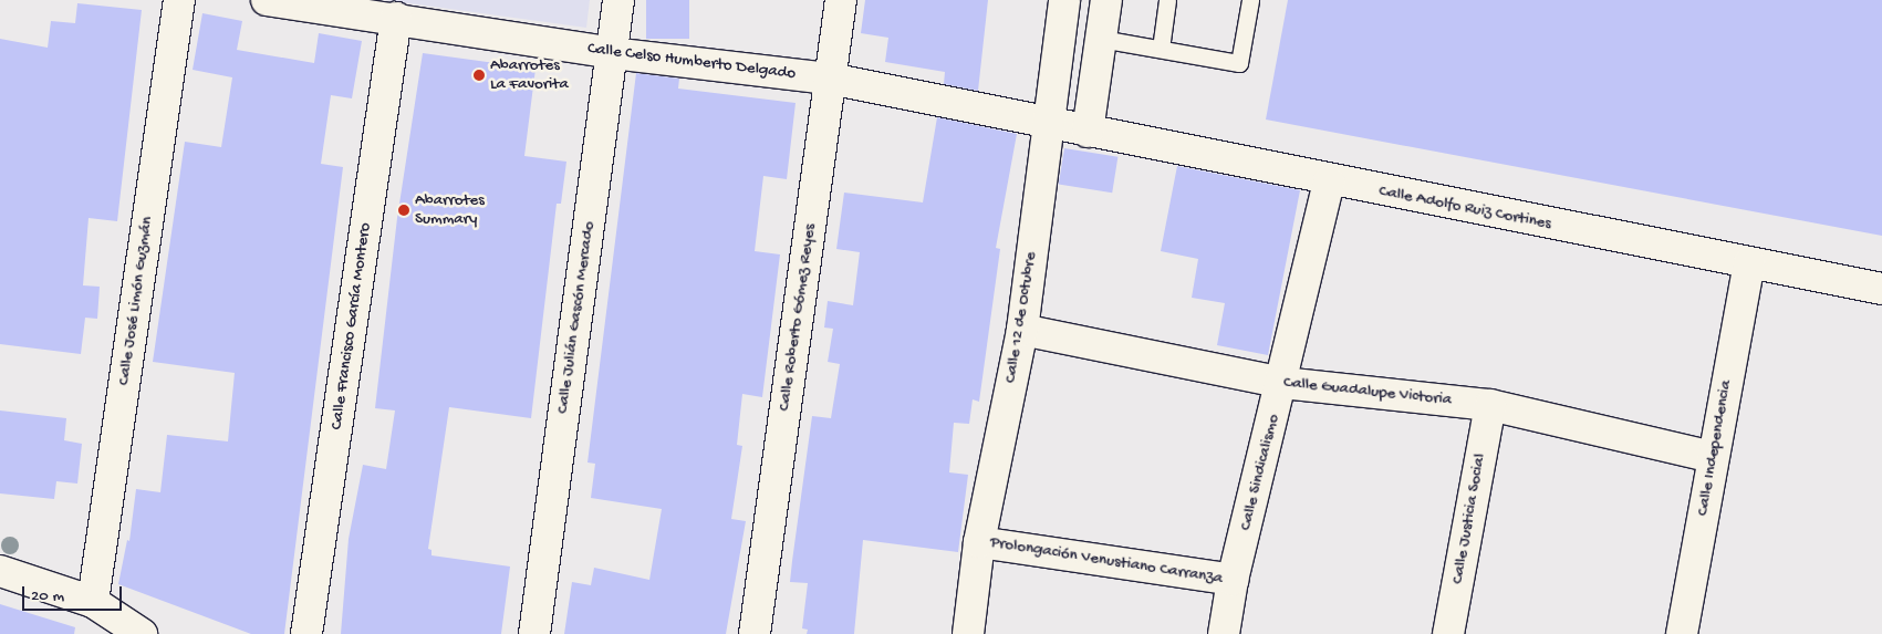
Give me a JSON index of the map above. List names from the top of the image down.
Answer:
{
  "streets": {
    "street": [
      "Calle Celso Humberto Delgado",
      "Calle Adolfo Ruiz Cortines",
      "Calle José Limón Guzmán",
      "Calle Julián Gascón Mercado",
      "Calle Roberto Gómez Reyes",
      "Calle 12 de Octubre",
      "Calle Francisco García Montero",
      "Calle Guadalupe Victoria",
      "Calle Independencia",
      "Calle Sindicalismo",
      "Calle Justicia Social",
      "Prolongación Venustiano Carranza"
    ]
  },
  "crossings": [
    ["Calle Celso Humberto Delgado", "Calle Adolfo Ruiz Cortines"],
    ["Calle Celso Humberto Delgado", "Calle Julián Gascón Mercado"],
    ["Calle Celso Humberto Delgado", "Calle Roberto Gómez Reyes"],
    ["Calle Celso Humberto Delgado", "Calle 12 de Octubre"],
    ["Calle Celso Humberto Delgado", "Calle Francisco García Montero"],
    ["Calle Adolfo Ruiz Cortines", "Calle 12 de Octubre"],
    ["Calle Adolfo Ruiz Cortines", "Calle Independencia"],
    ["Calle Adolfo Ruiz Cortines", "Calle Sindicalismo"],
    ["Calle 12 de Octubre", "Calle Guadalupe Victoria"],
    ["Calle 12 de Octubre", "Prolongación Venustiano Carranza"],
    ["Calle Guadalupe Victoria", "Calle Independencia"],
    ["Calle Guadalupe Victoria", "Calle Sindicalismo"],
    ["Calle Guadalupe Victoria", "Calle Justicia Social"],
    ["Calle Sindicalismo", "Prolongación Venustiano Carranza"]
  ],
  "places": ["Abarrotes La Favorita", "Abarrotes Summary"],
  "scale_bar": "20 m"
}
